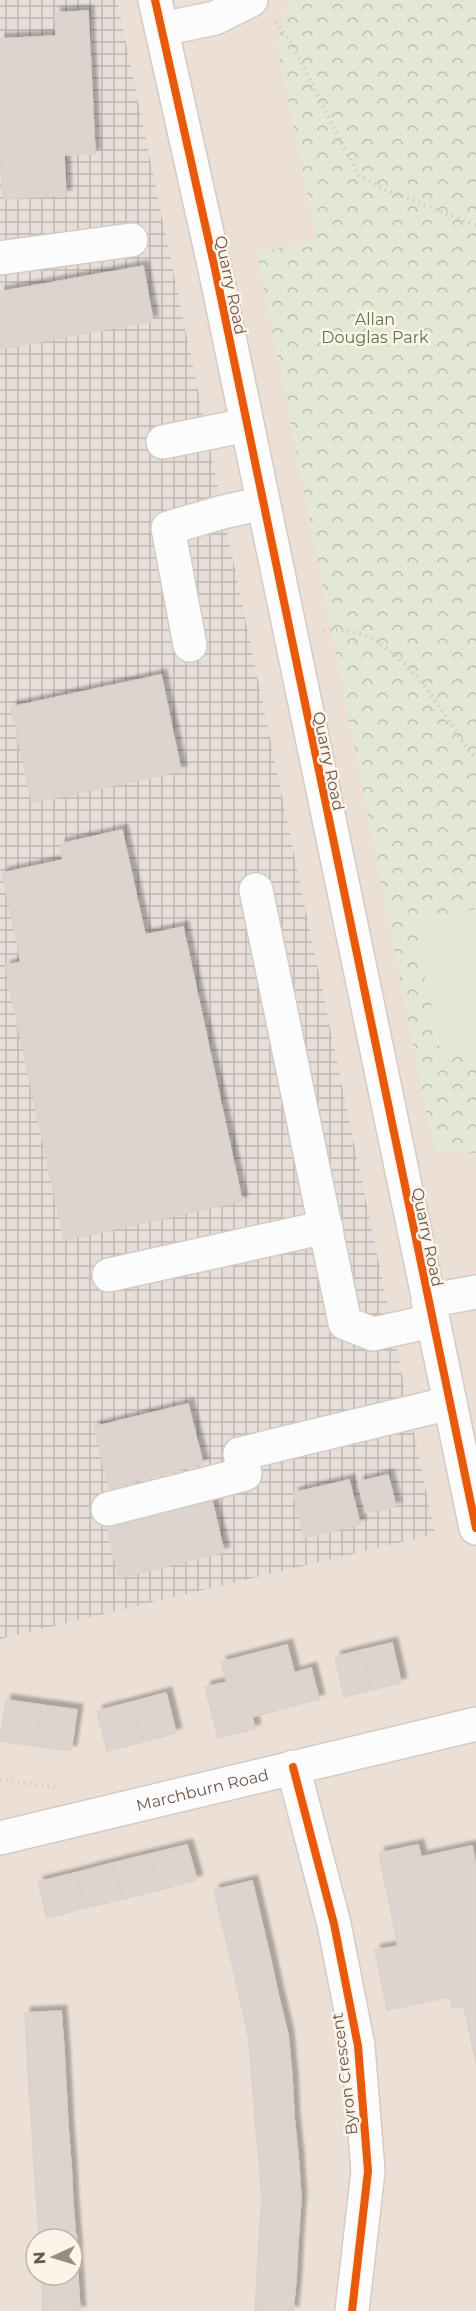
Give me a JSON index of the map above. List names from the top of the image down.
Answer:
{
  "streets": {
    "street": ["Quarry Road", "Marchburn Road", "Byron Crescent"]
  },
  "crossings": [
    ["Marchburn Road", "Byron Crescent"]
  ],
  "parks": ["Allan Douglas Park"],
  "north": "left"
}
